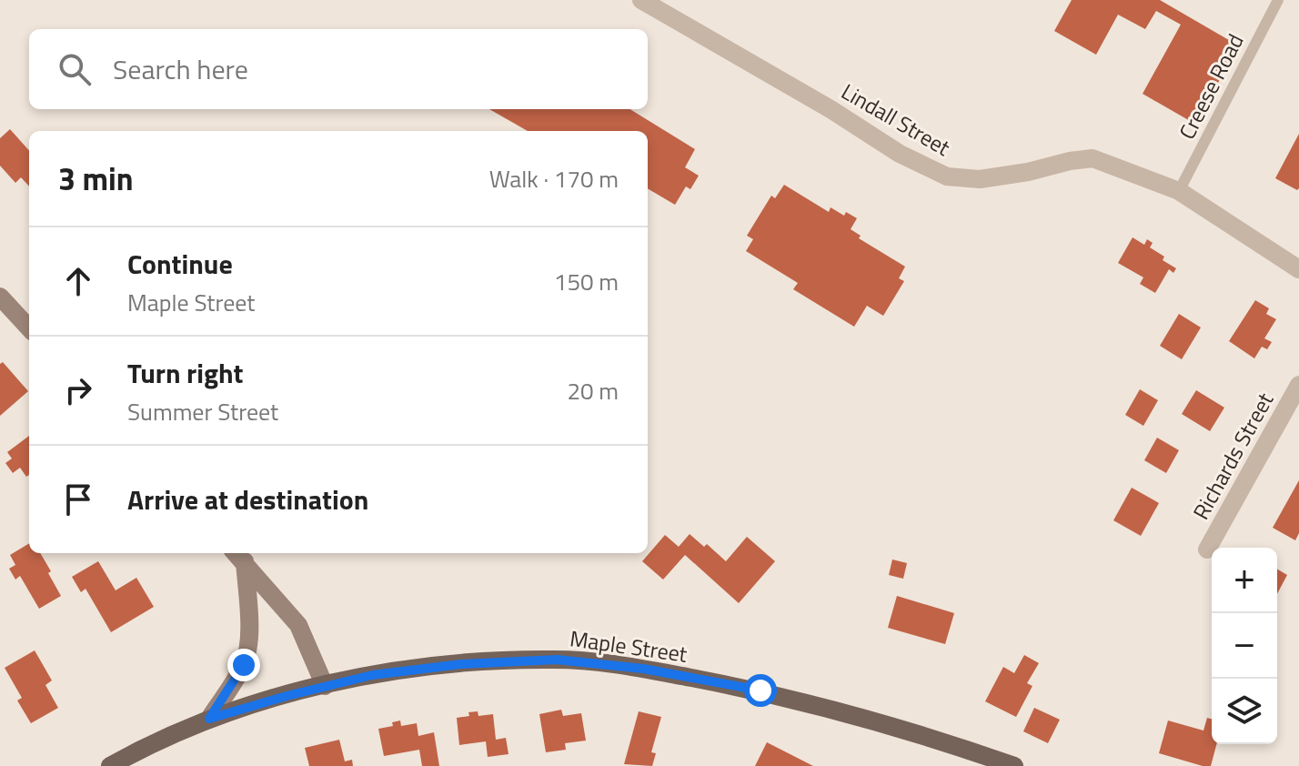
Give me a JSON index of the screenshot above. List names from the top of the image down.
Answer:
{
  "streets": {
    "main road": ["Maple Street"],
    "street": ["Lindall Street", "Richards Street"],
    "lane": ["Creese Road"]
  },
  "crossings": [
    ["Creese Road", "Lindall Street"]
  ],
  "page": {
    "search": "Search here",
    "heading": ["3 min", "Walk · 170 m"],
    "list": [
      ["Continue", "Maple Street", "150 m"],
      ["Turn right", "Summer Street", "20 m"],
      "Arrive at destination"
    ],
    "map_buttons": ["+", "−"]
  }
}
